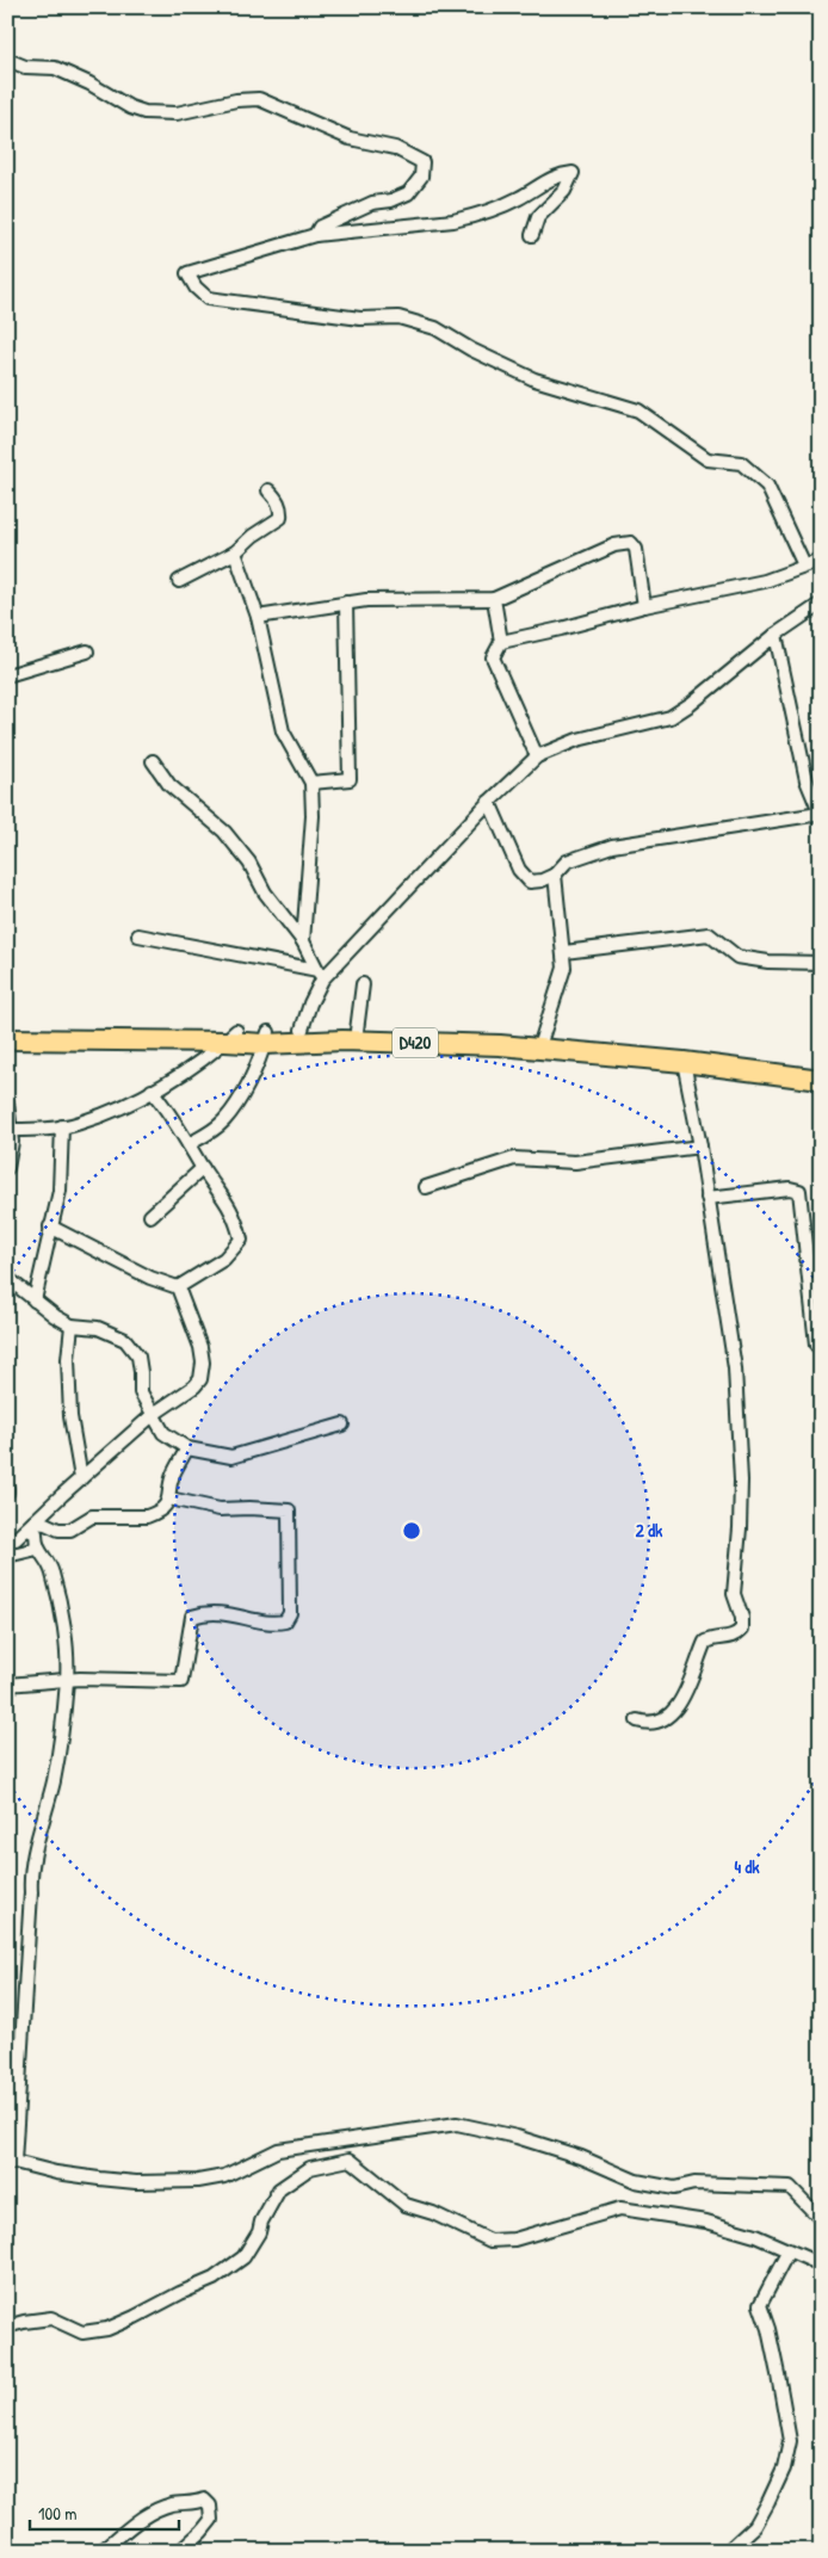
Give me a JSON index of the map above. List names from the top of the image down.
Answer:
{
  "streets": {
    "highway": ["D420"]
  },
  "scale_bar": "100 m",
  "rings": ["2 dk", "4 dk"]
}
